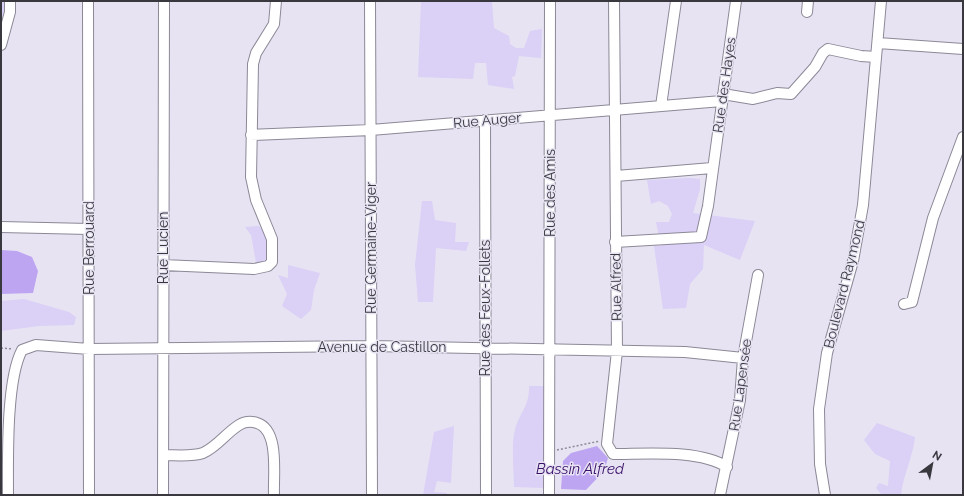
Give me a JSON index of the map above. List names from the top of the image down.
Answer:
{
  "streets": {
    "street": [
      "Rue des Hayes",
      "Rue Auger",
      "Rue des Amis",
      "Rue Berrouard",
      "Rue Lucien",
      "Rue Germaine-Viger",
      "Boulevard Raymond",
      "Rue Alfred",
      "Rue des Feux-Follets",
      "Avenue de Castillon",
      "Rue Lapensée"
    ]
  },
  "crossings": [
    ["Rue des Hayes", "Rue Auger"],
    ["Rue des Hayes", "Rue Alfred"],
    ["Rue Auger", "Rue des Amis"],
    ["Rue Auger", "Rue Germaine-Viger"],
    ["Rue Auger", "Boulevard Raymond"],
    ["Rue Auger", "Rue Alfred"],
    ["Rue Auger", "Rue des Feux-Follets"],
    ["Rue des Amis", "Avenue de Castillon"],
    ["Rue Berrouard", "Avenue de Castillon"],
    ["Rue Lucien", "Avenue de Castillon"],
    ["Rue Germaine-Viger", "Avenue de Castillon"],
    ["Rue Alfred", "Avenue de Castillon"],
    ["Rue des Feux-Follets", "Avenue de Castillon"],
    ["Avenue de Castillon", "Rue Lapensée"]
  ],
  "water": ["Bassin Alfred"],
  "north": "top right"
}
